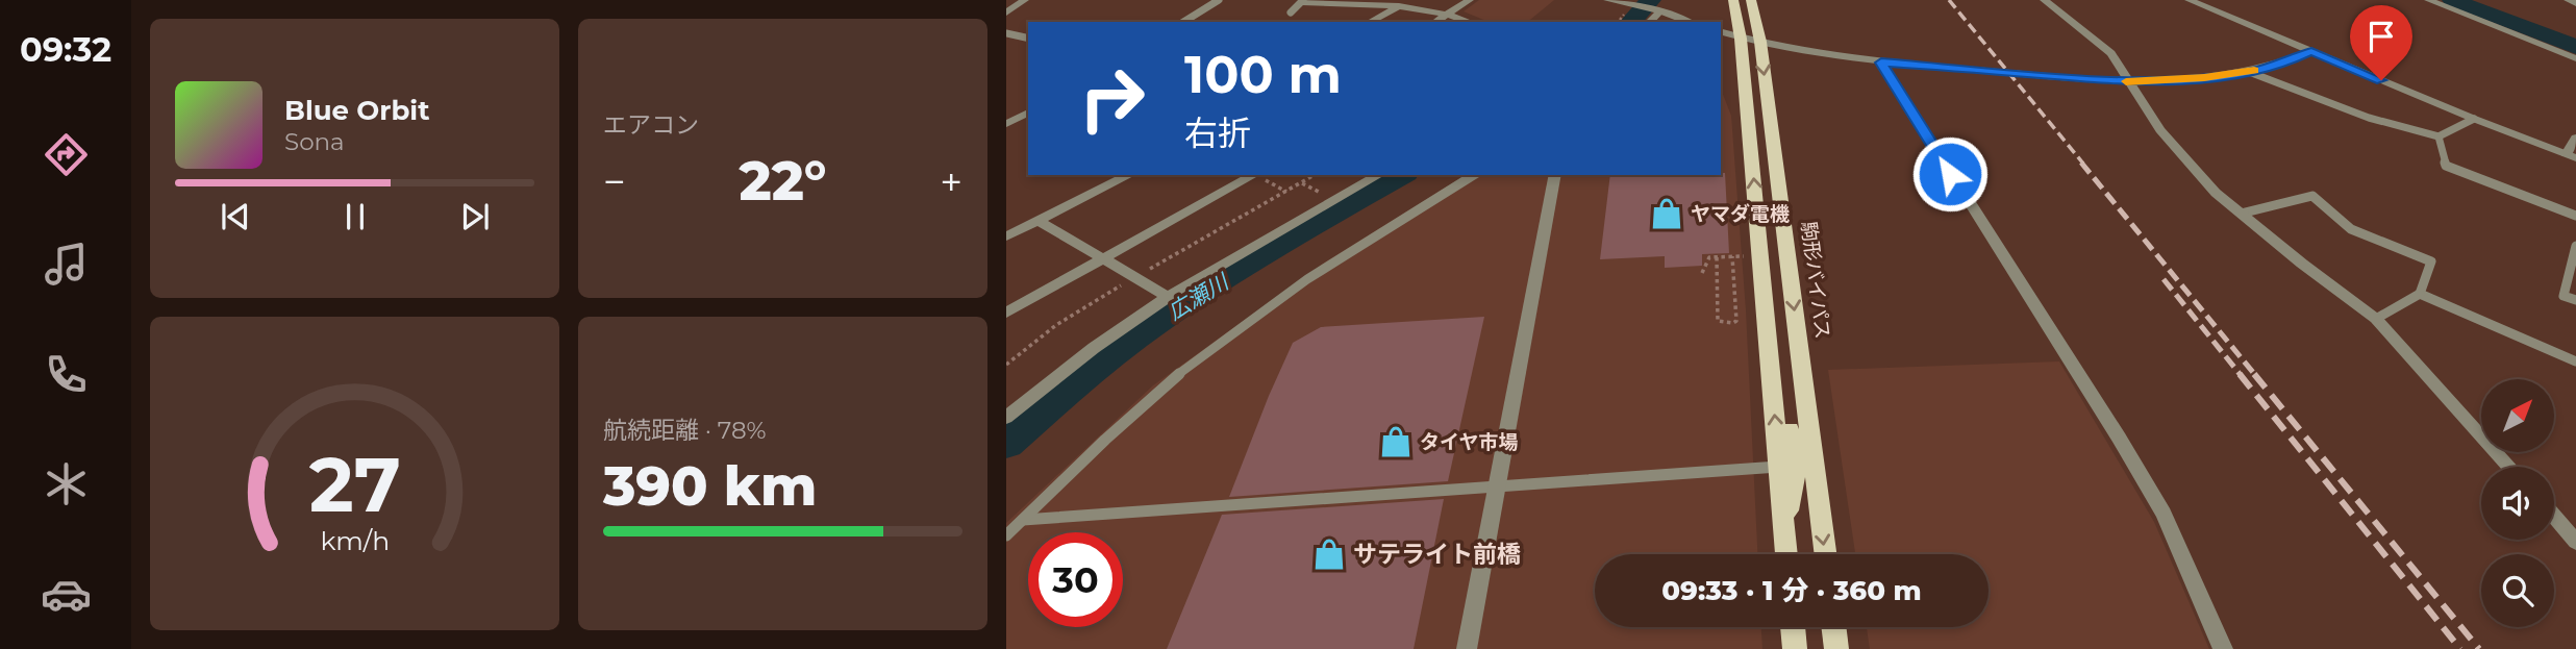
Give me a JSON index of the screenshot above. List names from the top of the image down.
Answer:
{
  "streets": {
    "main road": ["駒形バイパス"]
  },
  "water": ["広瀬川"],
  "places": {
    "shop": ["ヤマダ電機", "タイヤ市場", "サテライト前橋"]
  },
  "north": "top right",
  "page": {
    "tabs": "09:32",
    "tile": [
      "エアコン",
      ["航続距離 · 78%", "390 km"]
    ],
    "turn": ["100 m", "右折"],
    "song": ["Blue Orbit", "Sona"],
    "heat": ["−", "22°", "+"],
    "limit": "30",
    "trip": "09:33 · 1 分 · 360 m",
    "gauge": ["27", "km/h"]
  }
}
